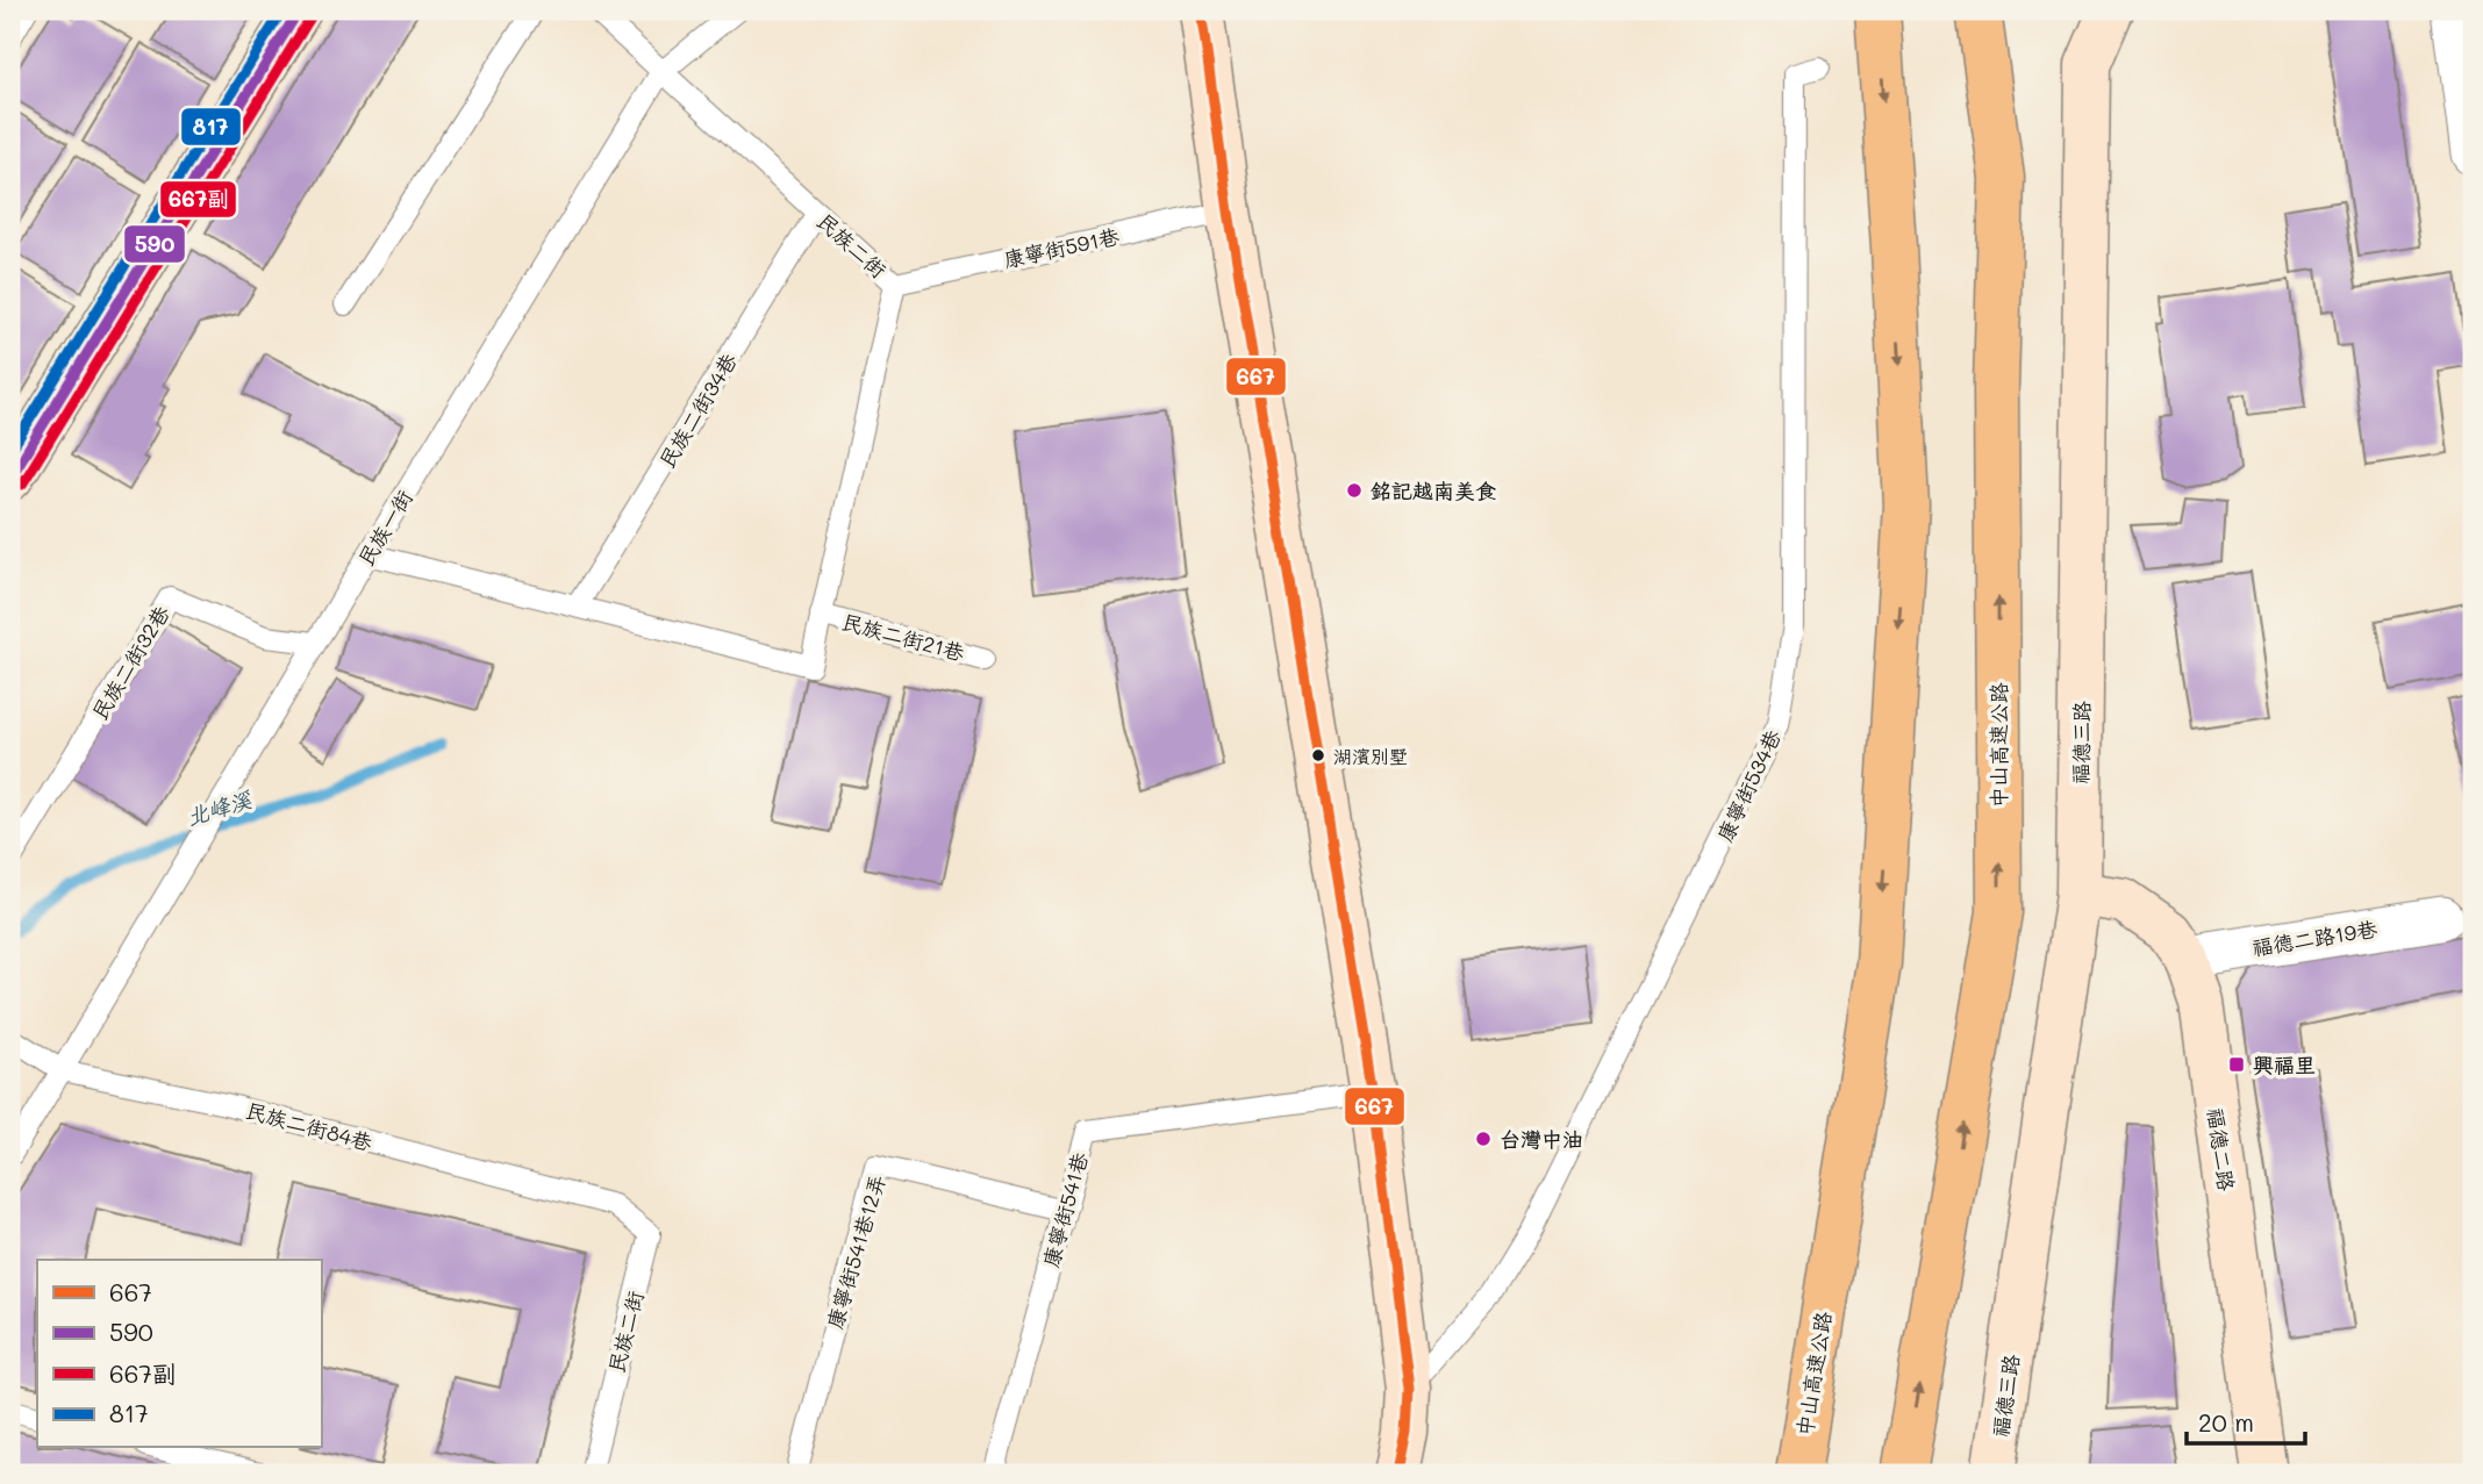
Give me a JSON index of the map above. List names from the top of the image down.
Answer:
{
  "streets": {
    "highway": ["中山高速公路"],
    "street": ["福德三路", "福德二路19巷", "福德二路"],
    "lane": [
      "民族二街",
      "康寧街591巷",
      "民族二街34巷",
      "民族一街",
      "民族二街21巷",
      "民族二街32巷",
      "康寧街534巷",
      "民族二街84巷",
      "康寧街541巷",
      "康寧街541巷12弄"
    ]
  },
  "crossings": [
    ["民族二街", "康寧街591巷"],
    ["民族二街", "民族二街34巷"],
    ["民族二街", "民族一街"],
    ["民族二街", "民族二街21巷"],
    ["民族二街", "民族二街84巷"],
    ["民族一街", "民族二街32巷"],
    ["民族一街", "民族二街84巷"],
    ["福德三路", "福德二路"],
    ["福德二路19巷", "福德二路"],
    ["康寧街541巷", "康寧街541巷12弄"]
  ],
  "water": ["北峰溪"],
  "places": {
    "other": ["銘記越南美食", "湖濱別墅", "台灣中油"],
    "transit": ["興福里"]
  },
  "lines": [
    "transit line 667",
    "transit line 590",
    "transit line 817",
    "transit line 667副"
  ],
  "legend": [
    "667",
    "590",
    "667副",
    "817"
  ],
  "scale_bar": "20 m"
}
